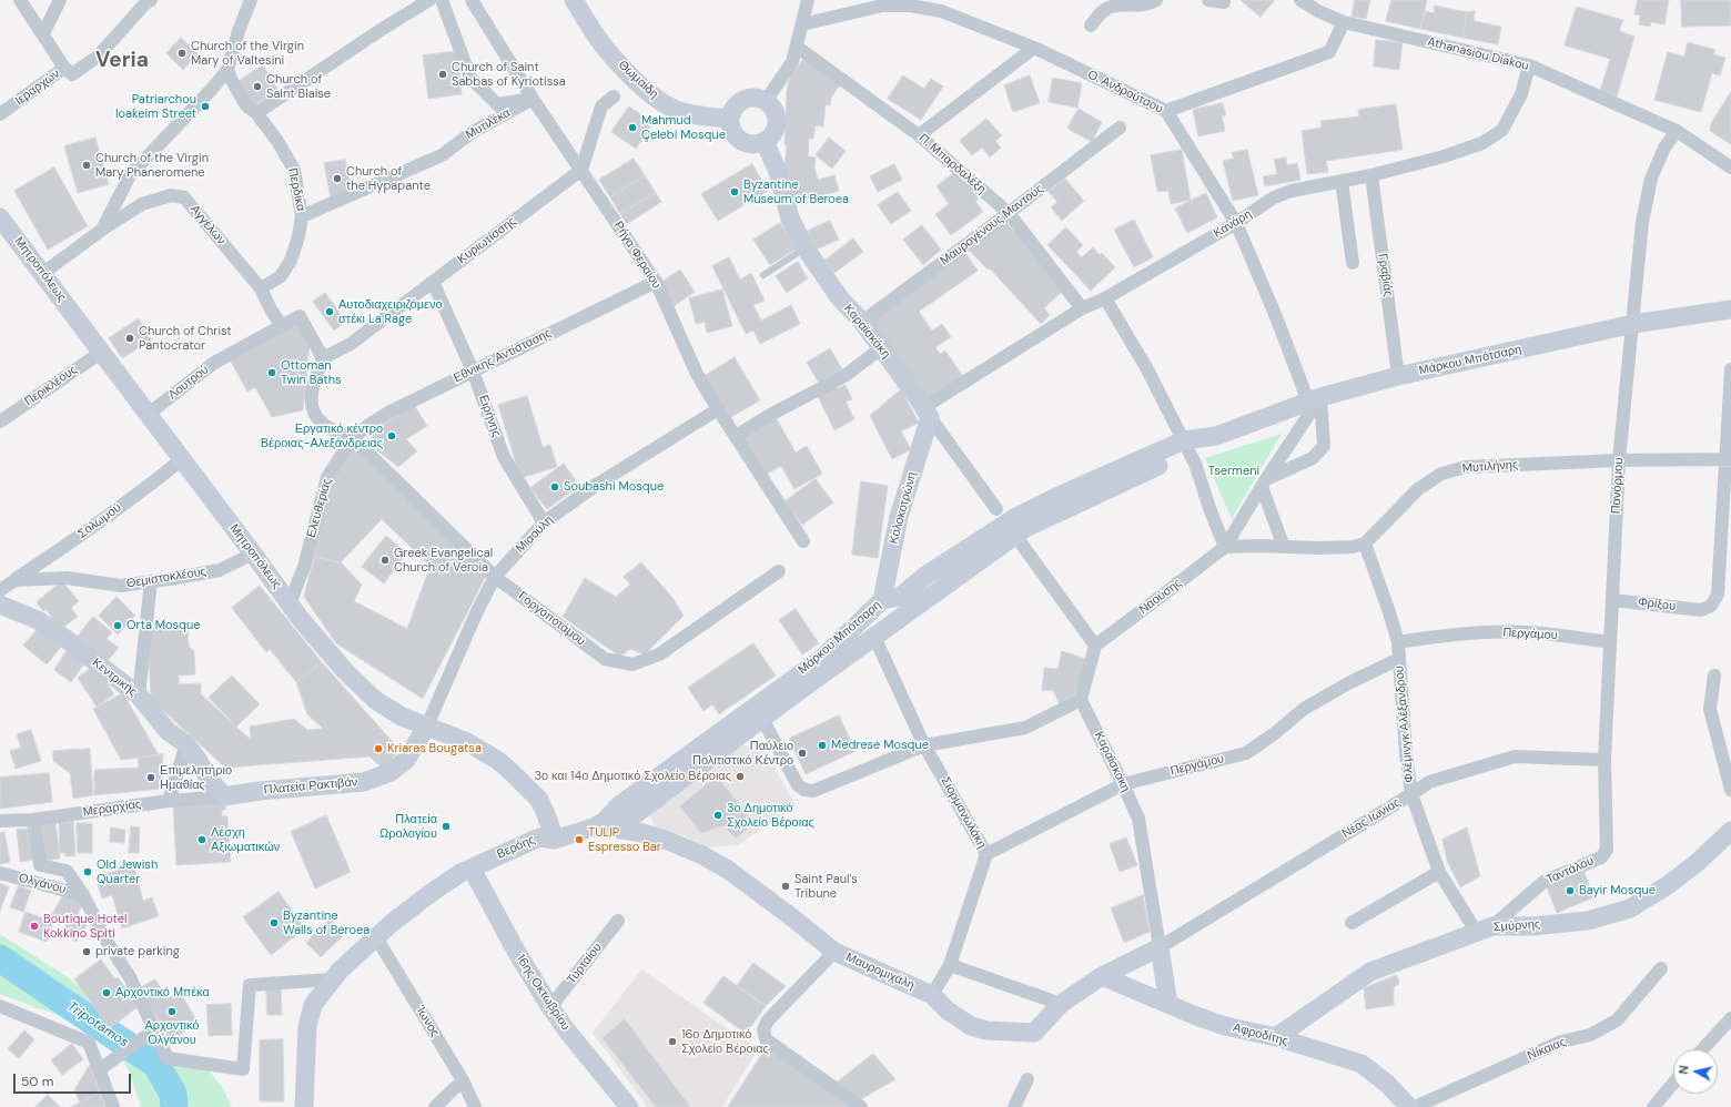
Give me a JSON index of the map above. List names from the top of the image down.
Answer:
{
  "streets": {
    "street": [
      "Athanasiou Diakou",
      "Θωμαίδη",
      "Ιεραρχών",
      "Ο. Ανδρούτσου",
      "Μυτιλέκα",
      "Π. Μπαρδαλέξη",
      "Περδίκα",
      "Κανάρη",
      "Αγγέλων",
      "Μαυρογένους Μαντούς",
      "Κυριωτίσσης",
      "Ρήγα Φεραίου",
      "Μητροπόλεως",
      "Γραβιάς",
      "Καραϊσκάκη",
      "Εθνικης Αντίστασης",
      "Μάρκου Μπότσαρη",
      "Λουτρού",
      "Περικλέους",
      "Ειρήνης",
      "Mυτιλήνης",
      "Πανόρμου",
      "Ελευθερίας",
      "Κολοκοτρώνη",
      "Σολωμού",
      "Μιαούλη",
      "Θεμιστοκλέους",
      "Ναούσης",
      "Φρίξου",
      "Γοργοποτάμου",
      "Περγάμου",
      "Κεντρικής",
      "Φλέμινγκ Αλέξανδρου",
      "Πλατεία Ρακτιβάν",
      "Μεραρχίας",
      "Σιορμανωλάκη",
      "Νέας Ιωνίας",
      "Βερόης",
      "Ταντάλου",
      "Ολγάνου",
      "Σμύρνης",
      "Τυρταίου",
      "Μαυρομιχάλη",
      "16ης Οκτωβρίου",
      "Ίωνος",
      "Αφροδίτης",
      "Νίκαιας"
    ]
  },
  "crossings": [
    ["Athanasiou Diakou", "Κανάρη"],
    ["Athanasiou Diakou", "Πανόρμου"],
    ["Θωμαίδη", "Καραϊσκάκη"],
    ["Ο. Ανδρούτσου", "Κανάρη"],
    ["Ο. Ανδρούτσου", "Μάρκου Μπότσαρη"],
    ["Μυτιλέκα", "Περδίκα"],
    ["Μυτιλέκα", "Ρήγα Φεραίου"],
    ["Π. Μπαρδαλέξη", "Κανάρη"],
    ["Π. Μπαρδαλέξη", "Μαυρογένους Μαντούς"],
    ["Περδίκα", "Αγγέλων"],
    ["Κανάρη", "Γραβιάς"],
    ["Κανάρη", "Καραϊσκάκη"],
    ["Κανάρη", "Κολοκοτρώνη"],
    ["Αγγέλων", "Μητροπόλεως"],
    ["Αγγέλων", "Λουτρού"],
    ["Μαυρογένους Μαντούς", "Καραϊσκάκη"],
    ["Κυριωτίσσης", "Ρήγα Φεραίου"],
    ["Κυριωτίσσης", "Λουτρού"],
    ["Κυριωτίσσης", "Ειρήνης"],
    ["Ρήγα Φεραίου", "Εθνικης Αντίστασης"],
    ["Ρήγα Φεραίου", "Μιαούλη"],
    ["Μητροπόλεως", "Μάρκου Μπότσαρη"],
    ["Μητροπόλεως", "Λουτρού"],
    ["Μητροπόλεως", "Περικλέους"],
    ["Μητροπόλεως", "Ελευθερίας"],
    ["Μητροπόλεως", "Σολωμού"],
    ["Μητροπόλεως", "Μιαούλη"],
    ["Μητροπόλεως", "Θεμιστοκλέους"],
    ["Μητροπόλεως", "Πλατεία Ρακτιβάν"],
    ["Μητροπόλεως", "Βερόης"],
    ["Γραβιάς", "Μάρκου Μπότσαρη"],
    ["Καραϊσκάκη", "Κολοκοτρώνη"],
    ["Καραϊσκάκη", "Περγάμου"],
    ["Καραϊσκάκη", "Νέας Ιωνίας"],
    ["Καραϊσκάκη", "Μαυρομιχάλη"],
    ["Καραϊσκάκη", "Αφροδίτης"],
    ["Εθνικης Αντίστασης", "Ειρήνης"],
    ["Εθνικης Αντίστασης", "Ελευθερίας"],
    ["Εθνικης Αντίστασης", "Γοργοποτάμου"],
    ["Μάρκου Μπότσαρη", "Πανόρμου"],
    ["Μάρκου Μπότσαρη", "Κολοκοτρώνη"],
    ["Μάρκου Μπότσαρη", "Σιορμανωλάκη"],
    ["Μάρκου Μπότσαρη", "Βερόης"],
    ["Μάρκου Μπότσαρη", "Μαυρομιχάλη"],
    ["Ειρήνης", "Μιαούλη"],
    ["Mυτιλήνης", "Πανόρμου"],
    ["Mυτιλήνης", "Φρίξου"],
    ["Mυτιλήνης", "Φλέμινγκ Αλέξανδρου"],
    ["Πανόρμου", "Φρίξου"],
    ["Πανόρμου", "Περγάμου"],
    ["Πανόρμου", "Νέας Ιωνίας"],
    ["Πανόρμου", "Ταντάλου"],
    ["Ελευθερίας", "Γοργοποτάμου"],
    ["Σολωμού", "Θεμιστοκλέους"],
    ["Μιαούλη", "Γοργοποτάμου"],
    ["Μιαούλη", "Πλατεία Ρακτιβάν"],
    ["Περγάμου", "Φλέμινγκ Αλέξανδρου"],
    ["Περγάμου", "Σιορμανωλάκη"],
    ["Κεντρικής", "Πλατεία Ρακτιβάν"],
    ["Κεντρικής", "Μεραρχίας"],
    ["Φλέμινγκ Αλέξανδρου", "Νέας Ιωνίας"],
    ["Φλέμινγκ Αλέξανδρου", "Ταντάλου"],
    ["Φλέμινγκ Αλέξανδρου", "Σμύρνης"],
    ["Πλατεία Ρακτιβάν", "Μεραρχίας"],
    ["Μεραρχίας", "Ολγάνου"],
    ["Σιορμανωλάκη", "Μαυρομιχάλη"],
    ["Νέας Ιωνίας", "Μαυρομιχάλη"],
    ["Βερόης", "Ολγάνου"],
    ["Βερόης", "16ης Οκτωβρίου"],
    ["Βερόης", "Ίωνος"],
    ["Ταντάλου", "Σμύρνης"],
    ["Σμύρνης", "Αφροδίτης"],
    ["Τυρταίου", "16ης Οκτωβρίου"],
    ["Μαυρομιχάλη", "Αφροδίτης"]
  ],
  "districts": ["Veria"],
  "water": ["Tripotamos"],
  "parks": ["Tsermeni"],
  "places": [
    "Church of the Virgin Mary of Valtesini",
    "Church of Saint Sabbas of Kyriotissa",
    "Church of Saint Blaise",
    "Patriarchou Ioakeim Street",
    "Mahmud Çelebi Mosque",
    "Church of the Virgin Mary Phaneromene",
    "Church of the Hypapante",
    "Byzantine Museum of Beroea",
    "Αυτοδιαχειριζόμενο στέκι La Rage",
    "Church of Christ Pantocrator",
    "Ottoman Twin Baths",
    "Εργατικό κέντρο Βέροιας-Αλεξάνδρειας",
    "Soubashi Mosque",
    "Greek Evangelical Church of Veroia",
    "Orta Mosque",
    "Medrese Mosque",
    "Kriaras Bougatsa",
    "Παύλειο Πολιτιστικό Κέντρο",
    "3ο και 14ο Δημοτικό Σχολείο Βέροιας",
    "Επιμελητήριο Ημαθίας",
    "3ο Δημοτικό Σχολείο Βέροιας",
    "Πλατεία Ωρολογίου",
    "Λέσχη Αξιωματικών",
    "TULIP Espresso Bar",
    "Old Jewish Quarter",
    "Saint Paul's Tribune",
    "Bayir Mosque",
    "Byzantine Walls of Beroea",
    "Boutique Hotel Kokkino Spiti",
    "private parking",
    "Αρχοντικό Μπέκα",
    "Αρχοντικό Ολγάνου",
    "16ο Δημοτικό Σχολείο Βέροιας"
  ],
  "scale_bar": "50 m",
  "north": "left"
}
